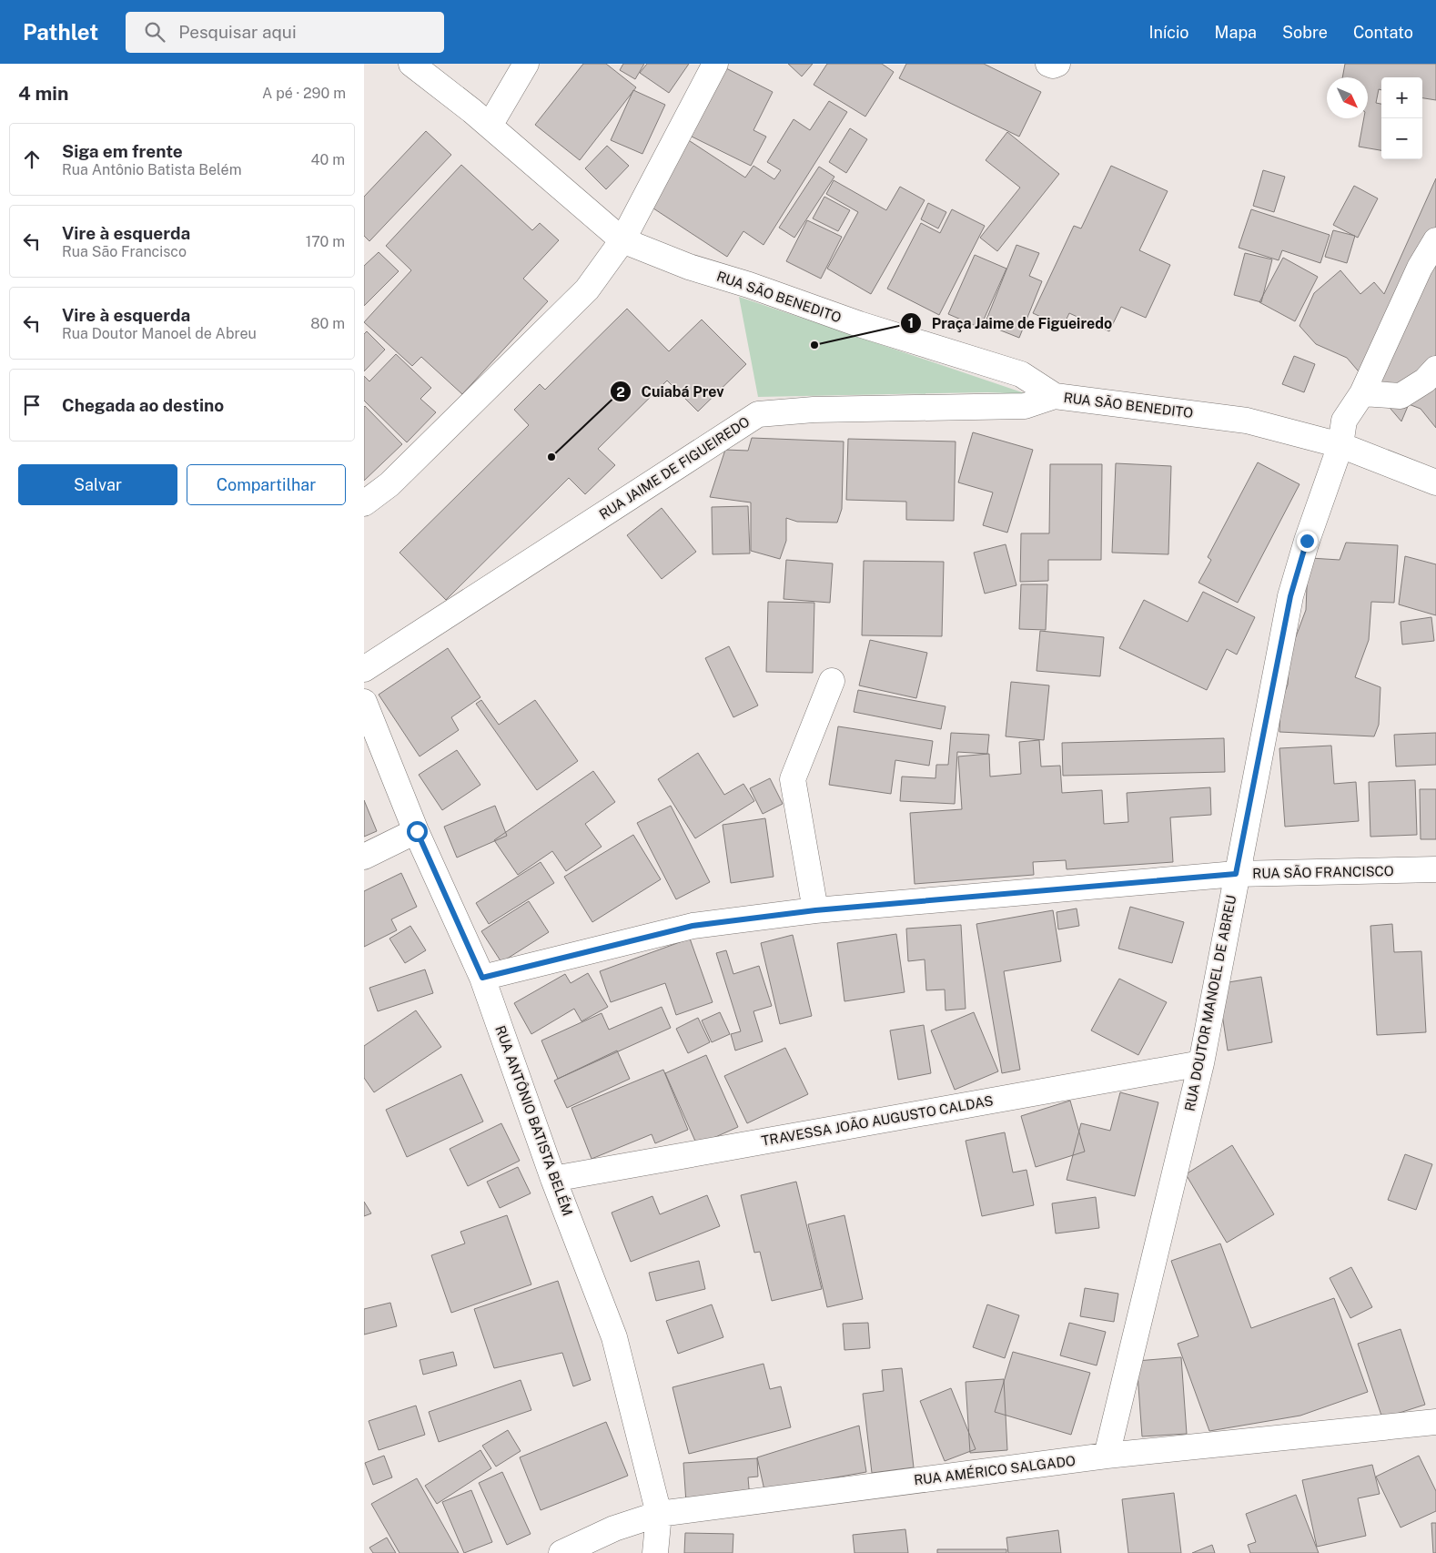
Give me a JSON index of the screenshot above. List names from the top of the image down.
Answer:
{
  "streets": {
    "street": [
      "RUA SÃO BENEDITO",
      "RUA JAIME DE FIGUEIREDO",
      "RUA SÃO FRANCISCO",
      "RUA DOUTOR MANOEL DE ABREU",
      "RUA ANTÔNIO BATISTA BELÉM",
      "TRAVESSA JOÃO AUGUSTO CALDAS",
      "RUA AMÉRICO SALGADO"
    ]
  },
  "crossings": [
    ["RUA SÃO BENEDITO", "RUA JAIME DE FIGUEIREDO"],
    ["RUA SÃO BENEDITO", "RUA DOUTOR MANOEL DE ABREU"],
    ["RUA SÃO FRANCISCO", "RUA DOUTOR MANOEL DE ABREU"],
    ["RUA SÃO FRANCISCO", "RUA ANTÔNIO BATISTA BELÉM"],
    ["RUA DOUTOR MANOEL DE ABREU", "TRAVESSA JOÃO AUGUSTO CALDAS"],
    ["RUA DOUTOR MANOEL DE ABREU", "RUA AMÉRICO SALGADO"],
    ["RUA ANTÔNIO BATISTA BELÉM", "TRAVESSA JOÃO AUGUSTO CALDAS"],
    ["RUA ANTÔNIO BATISTA BELÉM", "RUA AMÉRICO SALGADO"]
  ],
  "places": ["Praça Jaime de Figueiredo", "Cuiabá Prev"],
  "north": "bottom right",
  "page": {
    "header": "Pathlet",
    "search": "Pesquisar aqui",
    "nav": [
      "Início",
      "Mapa",
      "Sobre",
      "Contato"
    ],
    "heading": ["4 min", "A pé · 290 m"],
    "map_buttons": ["+", "−"],
    "list": [
      ["Siga em frente", "Rua Antônio Batista Belém", "40 m"],
      ["Vire à esquerda", "Rua São Francisco", "170 m"],
      ["Vire à esquerda", "Rua Doutor Manoel de Abreu", "80 m"],
      "Chegada ao destino"
    ],
    "buttons": ["Salvar", "Compartilhar"]
  }
}
